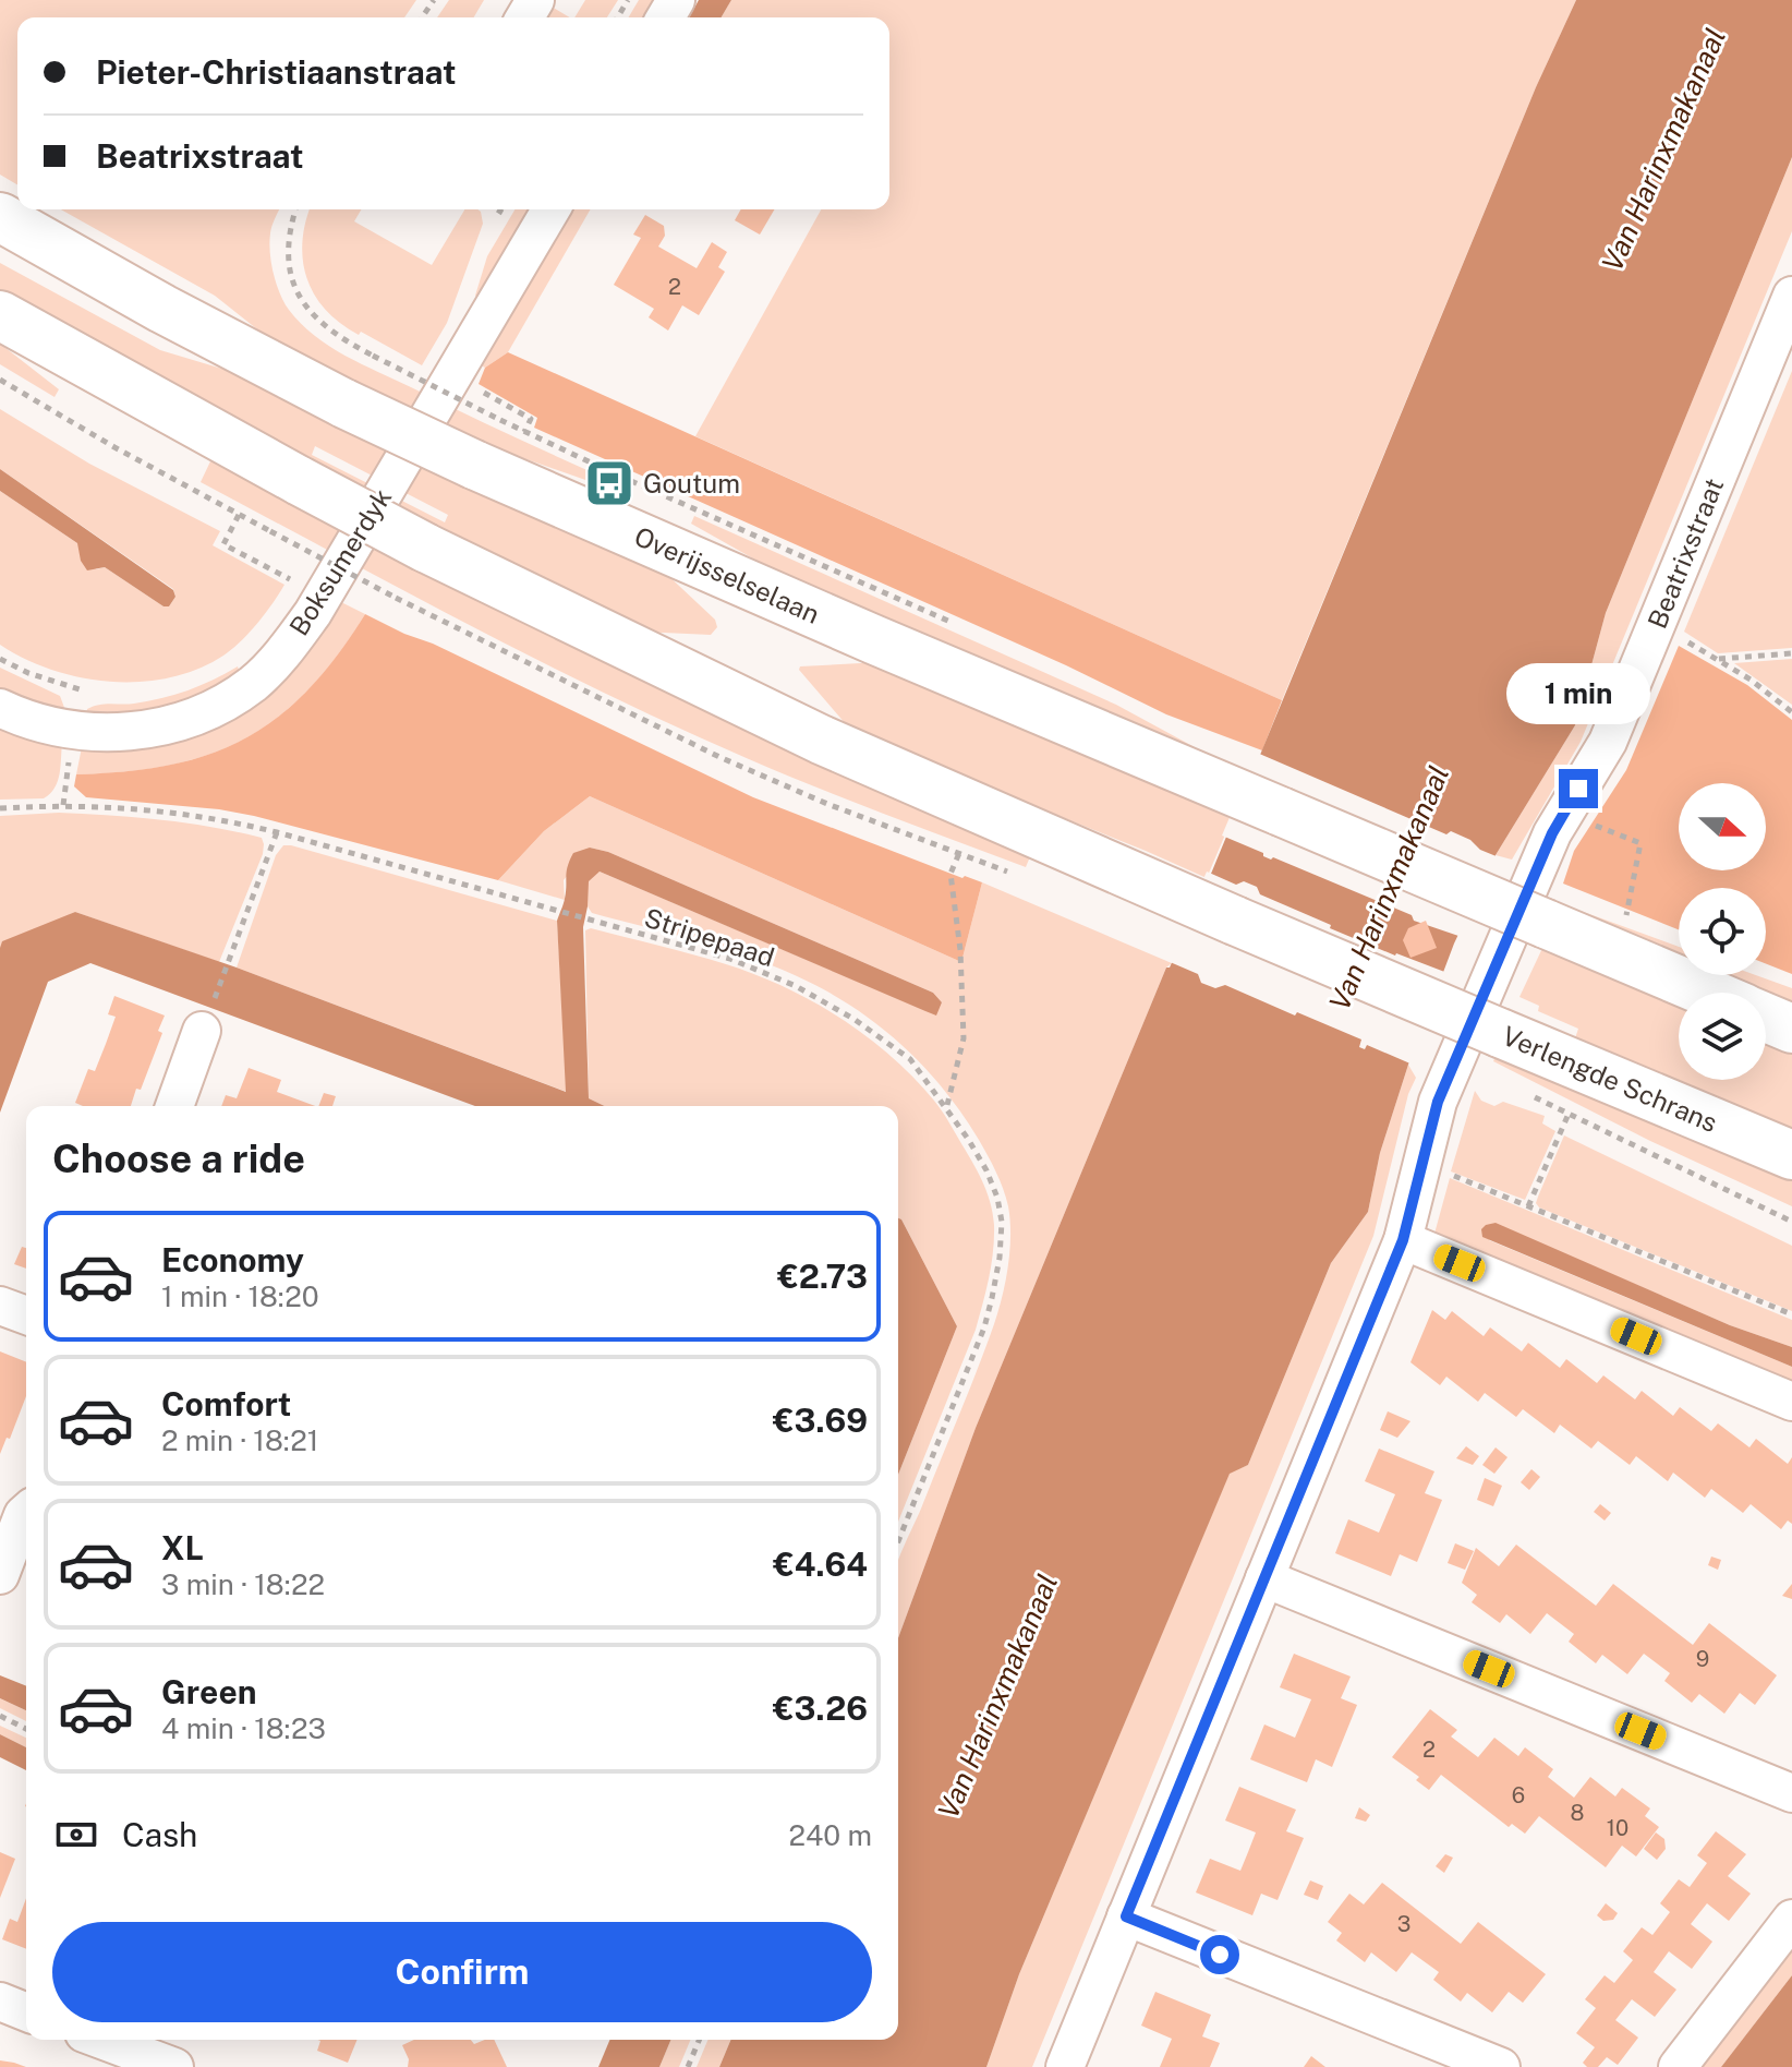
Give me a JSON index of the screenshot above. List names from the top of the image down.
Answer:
{
  "streets": {
    "main road": ["Overijsselselaan", "Verlengde Schrans"],
    "street": ["Beatrixstraat", "Boksumerdyk"],
    "path": ["Stripepaad"]
  },
  "water": ["Van Harinxmakanaal"],
  "places": {
    "bus stop": ["Goutum"]
  },
  "house_numbers": [
    "2",
    "9",
    "2",
    "6",
    "8",
    "10",
    "3"
  ],
  "north": "right",
  "page": {
    "banner": ["Pieter-Christiaanstraat", "Beatrixstraat"],
    "bubble": "1 min",
    "heading": "Choose a ride",
    "list": [
      {
        "name": "Economy",
        "note": "1 min · 18:20",
        "value": "€2.73"
      },
      {
        "name": "Comfort",
        "note": "2 min · 18:21",
        "value": "€3.69"
      },
      {
        "name": "XL",
        "note": "3 min · 18:22",
        "value": "€4.64"
      },
      {
        "name": "Green",
        "note": "4 min · 18:23",
        "value": "€3.26"
      }
    ],
    "pay": ["Cash", "240 m"],
    "buttons": "Confirm"
  }
}
